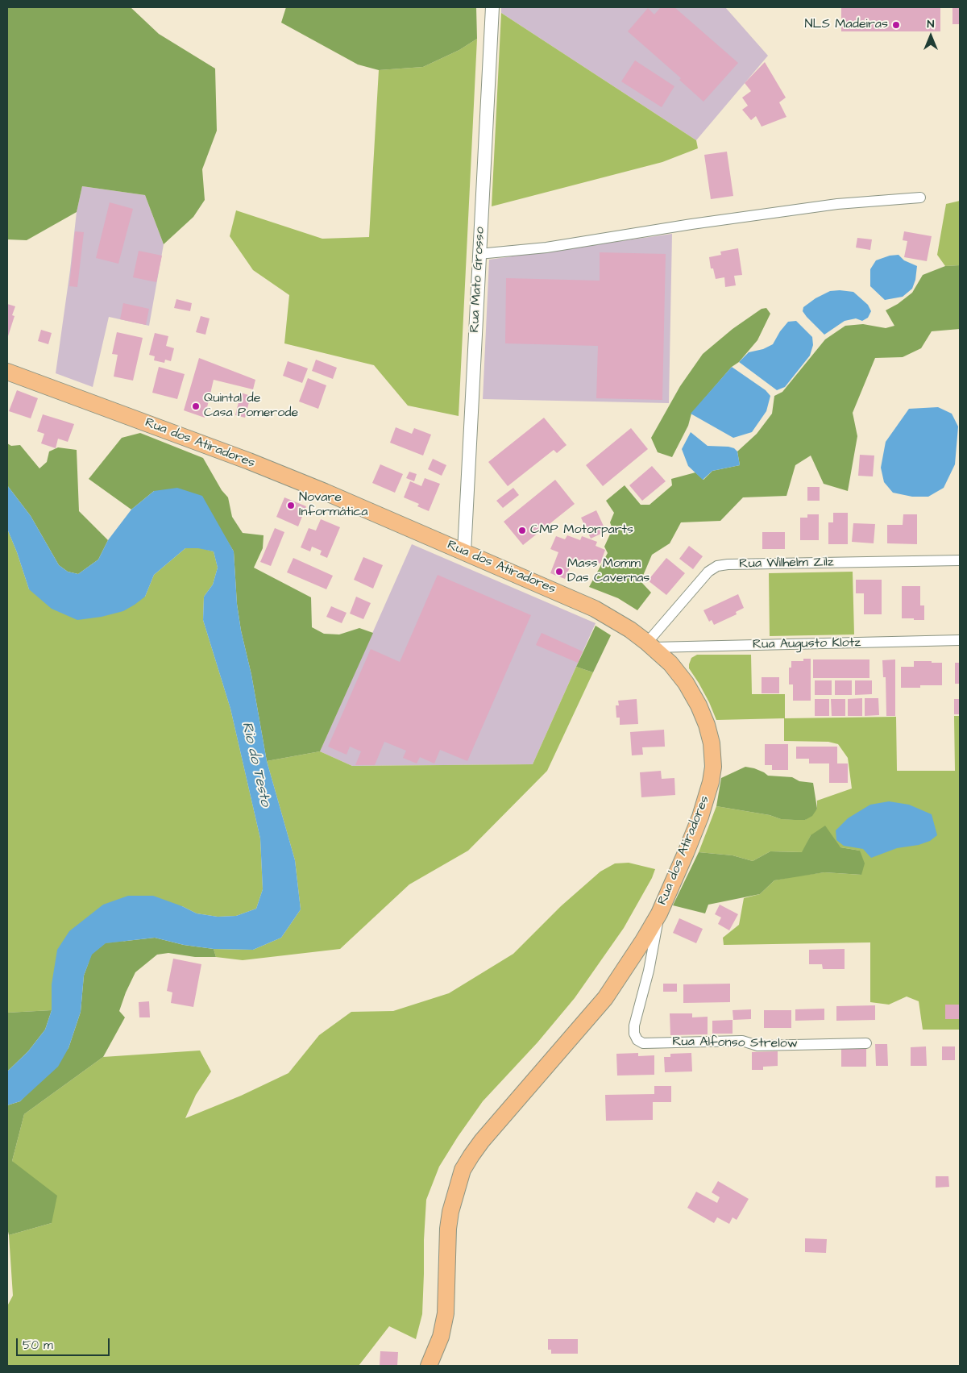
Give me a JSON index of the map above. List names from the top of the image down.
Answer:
{
  "streets": {
    "main road": ["Rua dos Atiradores"],
    "street": [
      "Rua Mato Grosso",
      "Rua Wilhelm Zilz",
      "Rua Augusto Klotz",
      "Rua Alfonso Strelow"
    ]
  },
  "crossings": [
    ["Rua Mato Grosso", "Rua dos Atiradores"],
    ["Rua dos Atiradores", "Rua Wilhelm Zilz"],
    ["Rua dos Atiradores", "Rua Augusto Klotz"],
    ["Rua dos Atiradores", "Rua Alfonso Strelow"],
    ["Rua Wilhelm Zilz", "Rua Augusto Klotz"]
  ],
  "water": ["Rio do Testo"],
  "places": [
    "NLS Madeiras",
    "Quintal de Casa Pomerode",
    "Novare Informática",
    "CMP Motorparts",
    "Mass Momm Das Cavernas"
  ],
  "scale_bar": "50 m",
  "north": "top"
}
